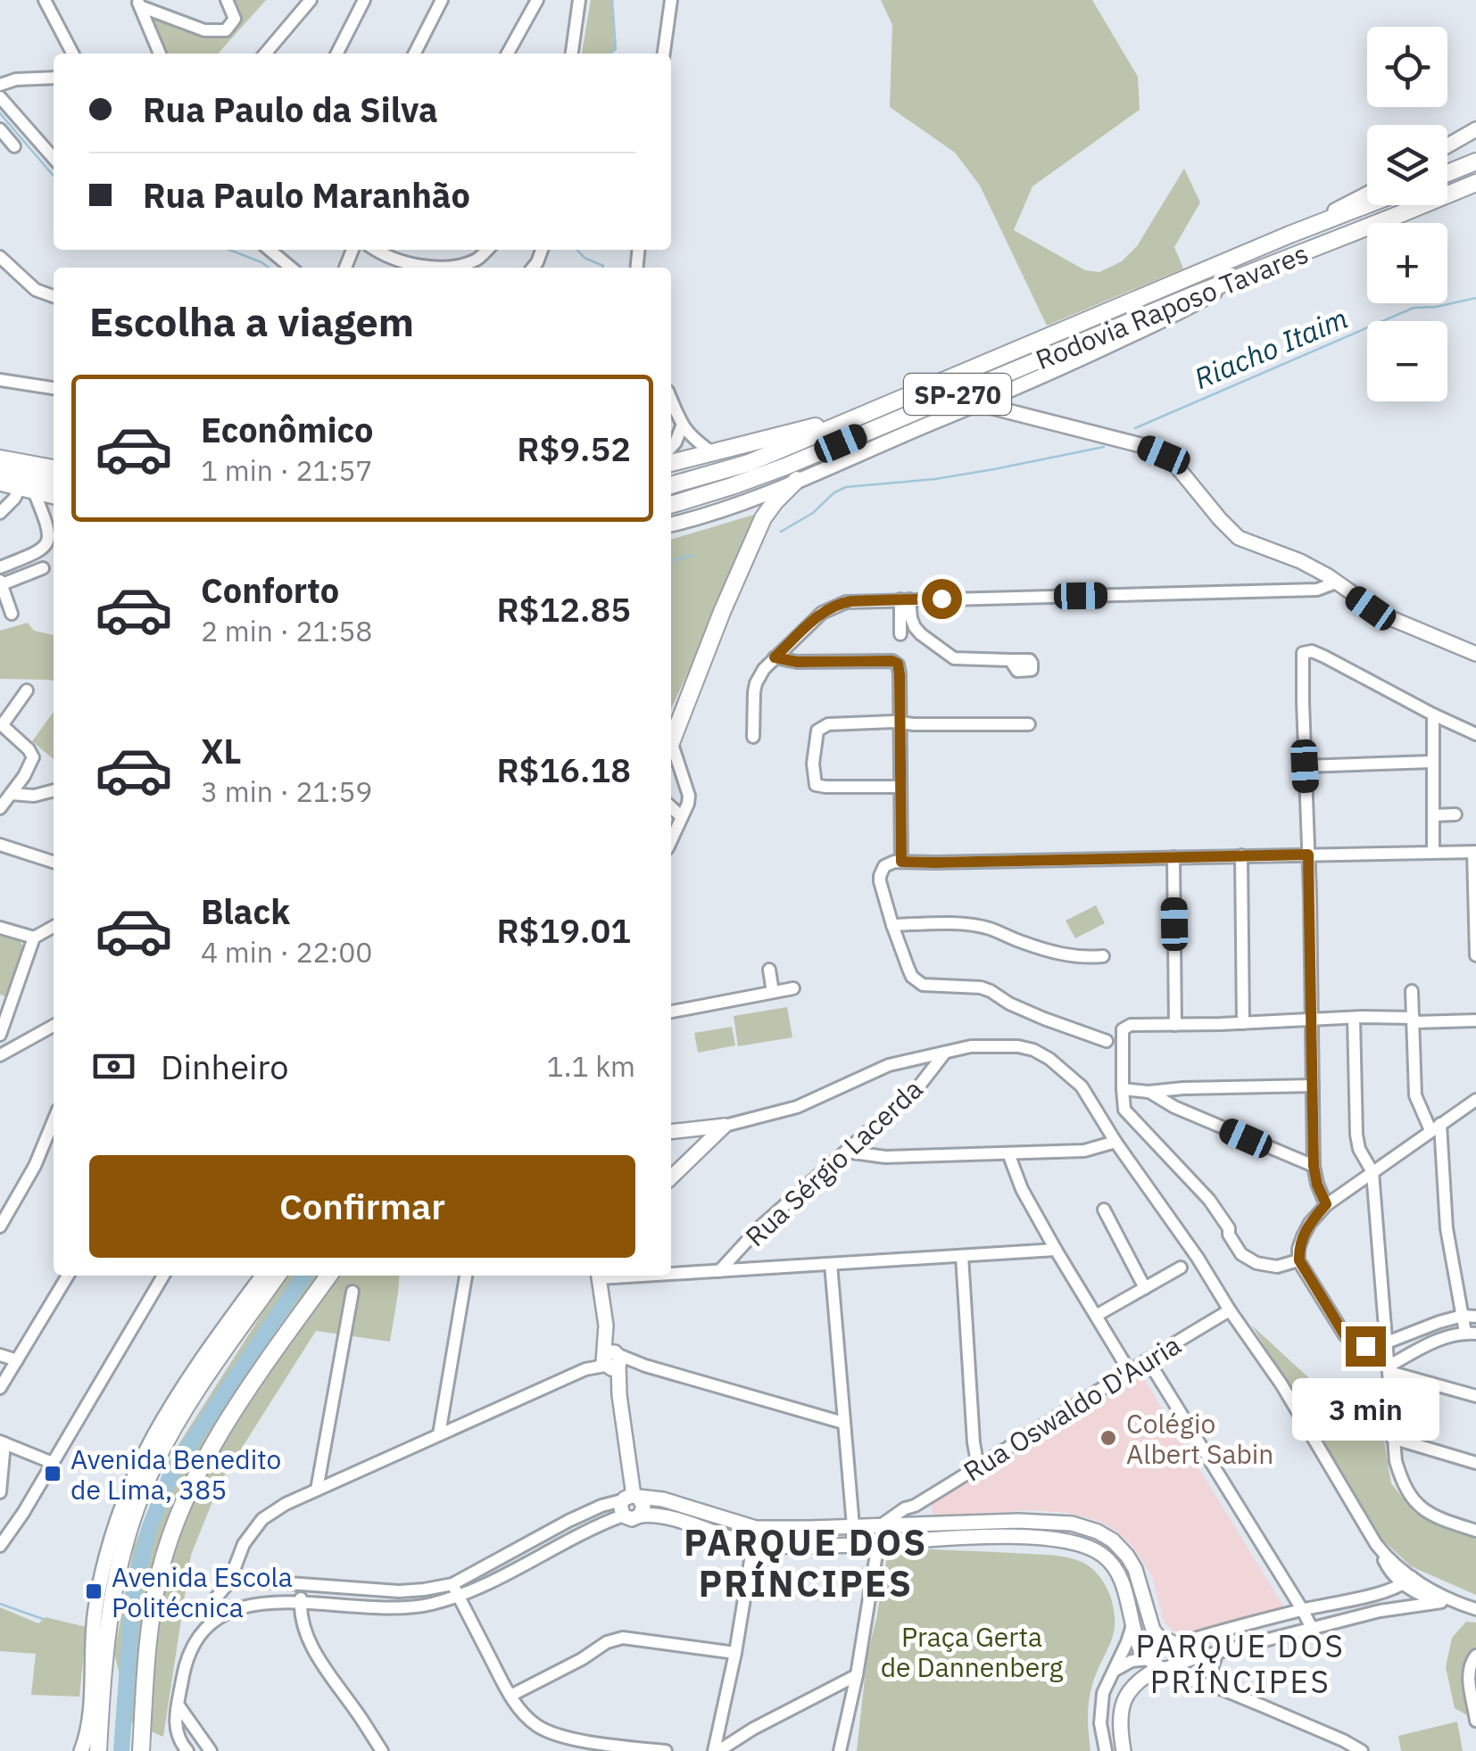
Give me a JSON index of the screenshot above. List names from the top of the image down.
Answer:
{
  "streets": {
    "highway": ["Rodovia Raposo Tavares", "SP-270"],
    "street": ["Rua Sérgio Lacerda", "Rua Oswaldo D'Auria"]
  },
  "districts": ["PARQUE DOS PRÍNCIPES", "PARQUE DOS PRÍNCIPES"],
  "water": ["Riacho Itaim"],
  "parks": ["Praça Gerta de Dannenberg"],
  "places": {
    "other": ["Colégio Albert Sabin"],
    "transit": ["Avenida Benedito de Lima, 385", "Avenida Escola Politécnica"]
  },
  "page": {
    "map_buttons": ["+", "−"],
    "banner": ["Rua Paulo da Silva", "Rua Paulo Maranhão"],
    "heading": "Escolha a viagem",
    "list": [
      {
        "name": "Econômico",
        "note": "1 min · 21:57",
        "value": "R$9.52"
      },
      {
        "name": "Conforto",
        "note": "2 min · 21:58",
        "value": "R$12.85"
      },
      {
        "name": "XL",
        "note": "3 min · 21:59",
        "value": "R$16.18"
      },
      {
        "name": "Black",
        "note": "4 min · 22:00",
        "value": "R$19.01"
      }
    ],
    "pay": ["Dinheiro", "1.1 km"],
    "buttons": "Confirmar",
    "bubble": "3 min"
  }
}
